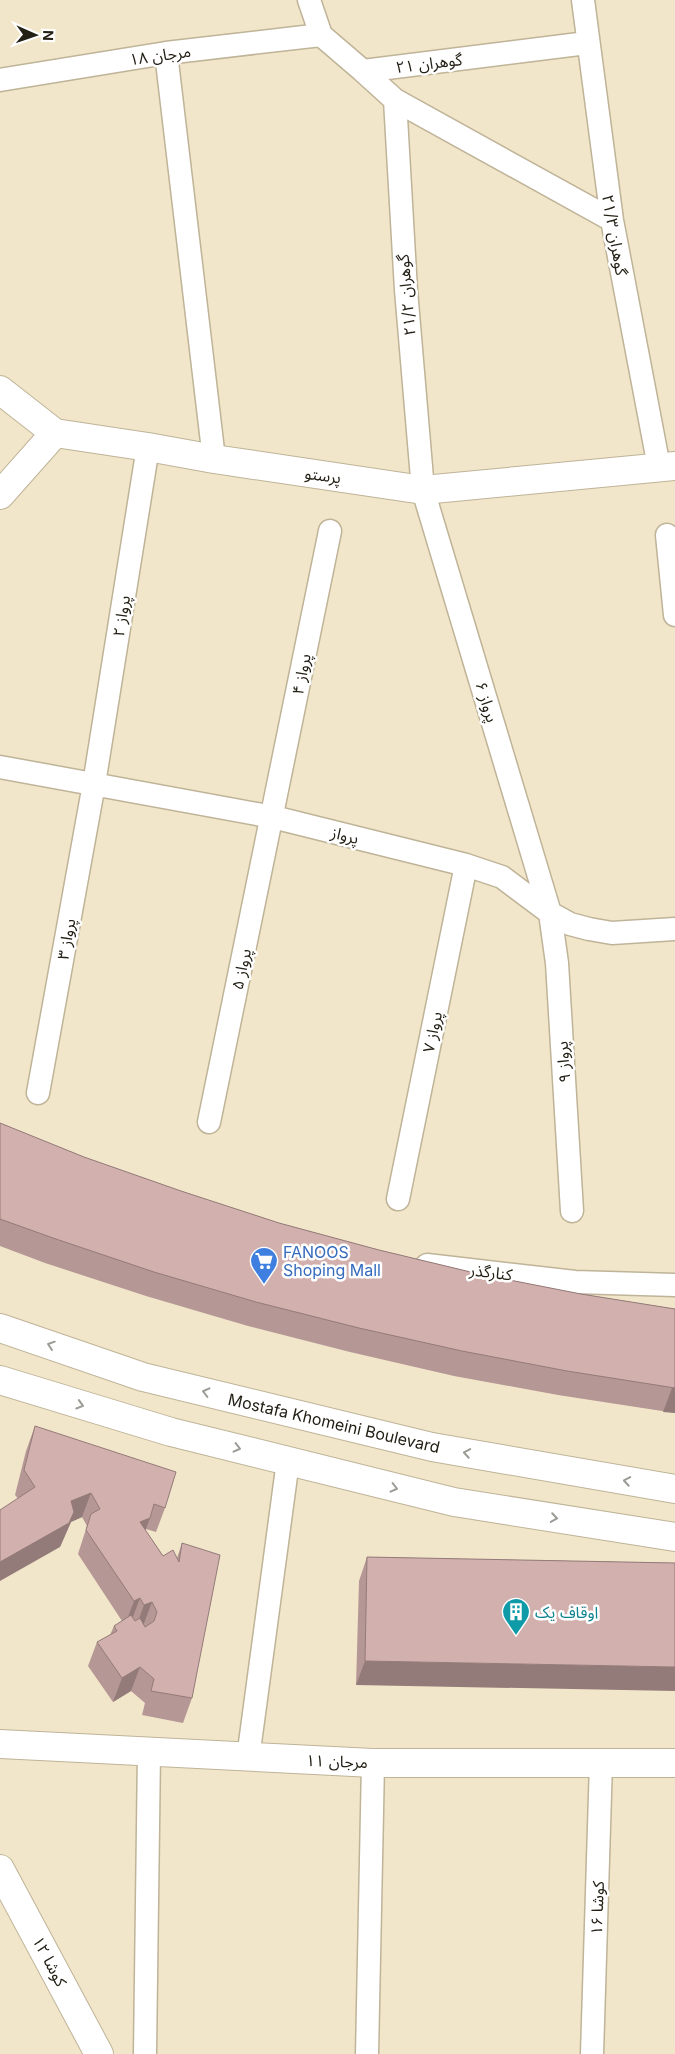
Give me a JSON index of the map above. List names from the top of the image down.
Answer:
{
  "streets": {
    "street": [
      "مرجان ۱۸",
      "گوهران ۲۱",
      "گوهران ۲۱/۳",
      "گوهران ۲۱/۲",
      "پرستو",
      "پرواز ۲",
      "پرواز ۴",
      "پرواز ۶",
      "پرواز",
      "پرواز ۳",
      "پرواز ۵",
      "پرواز ۷",
      "پرواز ۹",
      "کنارگذر",
      "Mostafa Khomeini Boulevard",
      "مرجان ۱۱",
      "کوشا ۱۶",
      "کوشا ۱۲"
    ]
  },
  "crossings": [
    ["گوهران ۲۱", "گوهران ۲۱/۳"],
    ["گوهران ۲۱/۳", "پرستو"],
    ["گوهران ۲۱/۲", "پرستو"],
    ["گوهران ۲۱/۲", "پرواز ۶"],
    ["پرستو", "پرواز ۲"],
    ["پرستو", "پرواز ۶"],
    ["پرواز ۲", "پرواز"],
    ["پرواز ۲", "پرواز ۳"],
    ["پرواز ۴", "پرواز"],
    ["پرواز ۴", "پرواز ۵"],
    ["پرواز ۶", "پرواز"],
    ["پرواز ۶", "پرواز ۹"],
    ["پرواز", "پرواز ۳"],
    ["پرواز", "پرواز ۵"],
    ["پرواز", "پرواز ۷"],
    ["پرواز", "پرواز ۹"],
    ["مرجان ۱۱", "کوشا ۱۶"]
  ],
  "places": {
    "supermarket": ["FANOOS Shoping Mall"],
    "building": ["اوقاف یک"]
  },
  "north": "right"
}
